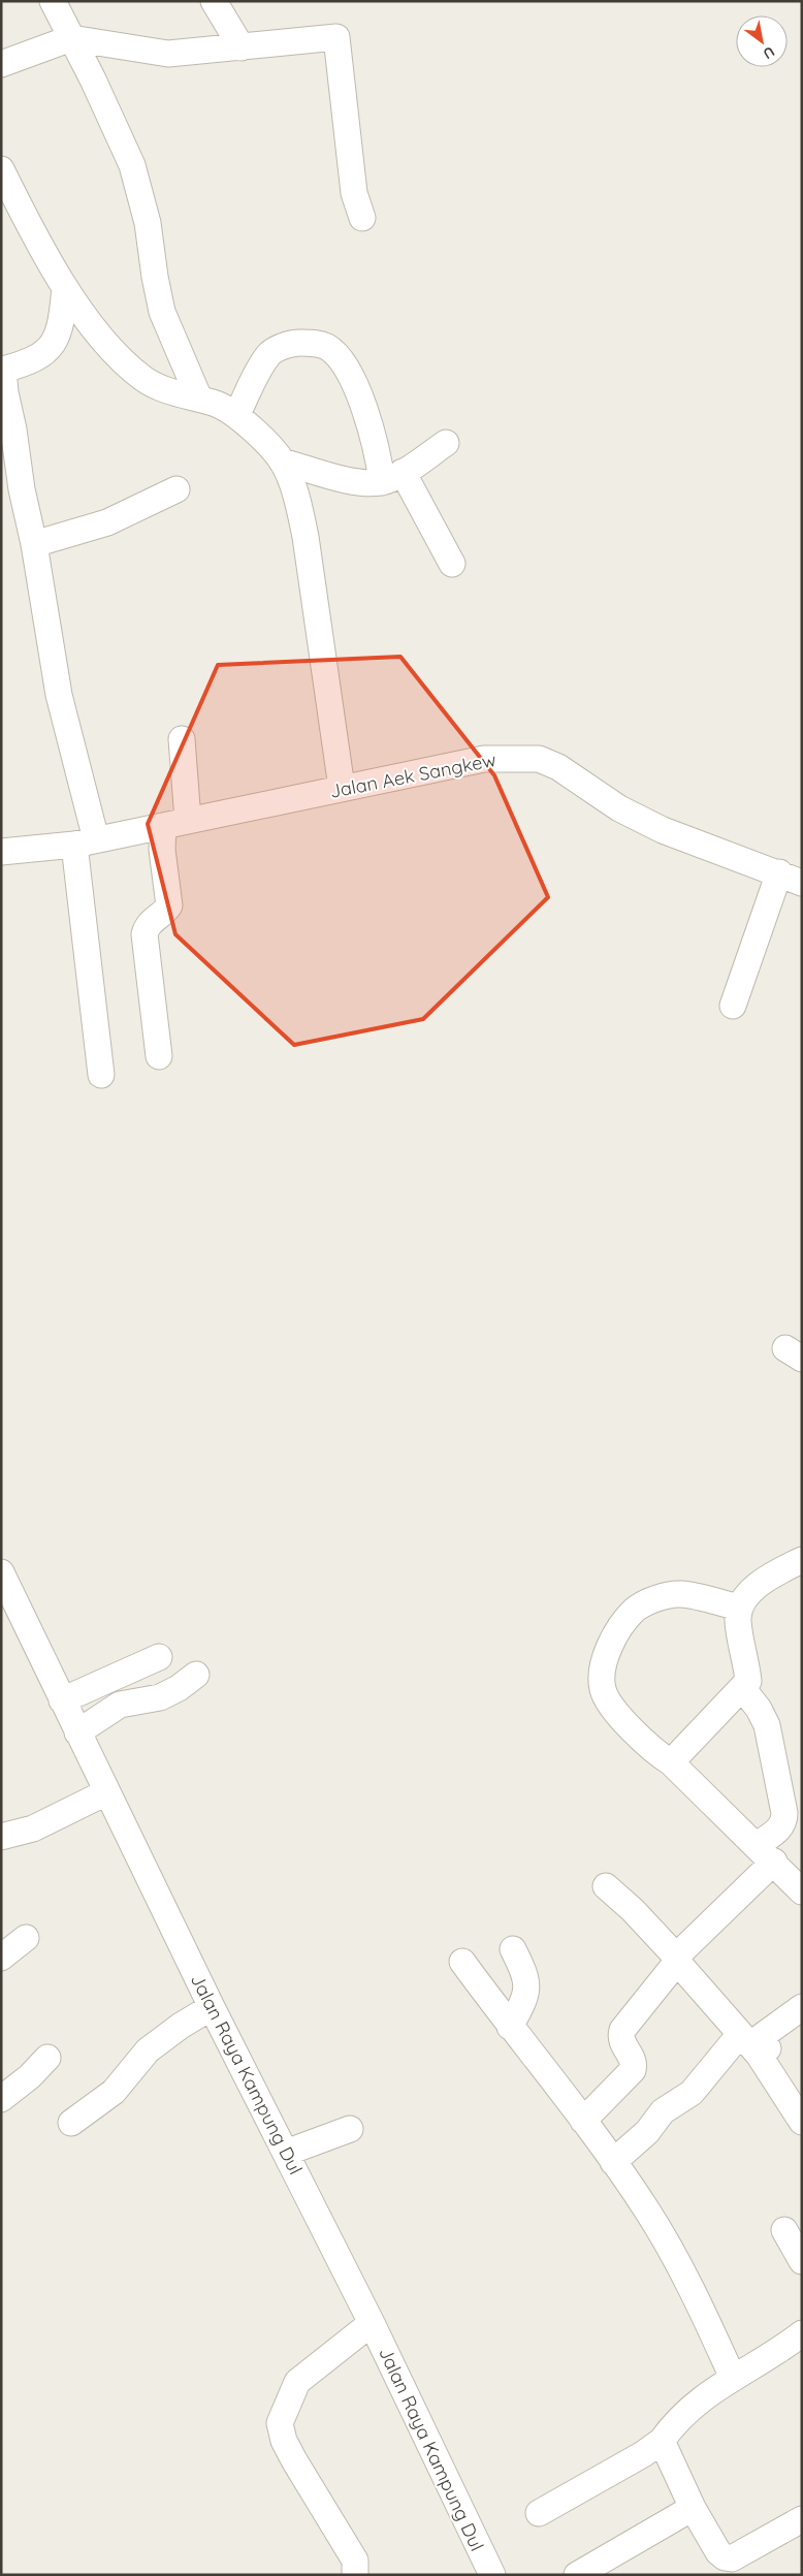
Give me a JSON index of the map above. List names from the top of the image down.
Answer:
{
  "streets": {
    "street": ["Jalan Aek Sangkew", "Jalan Raya Kampung Dul"]
  },
  "north": "bottom right"
}
